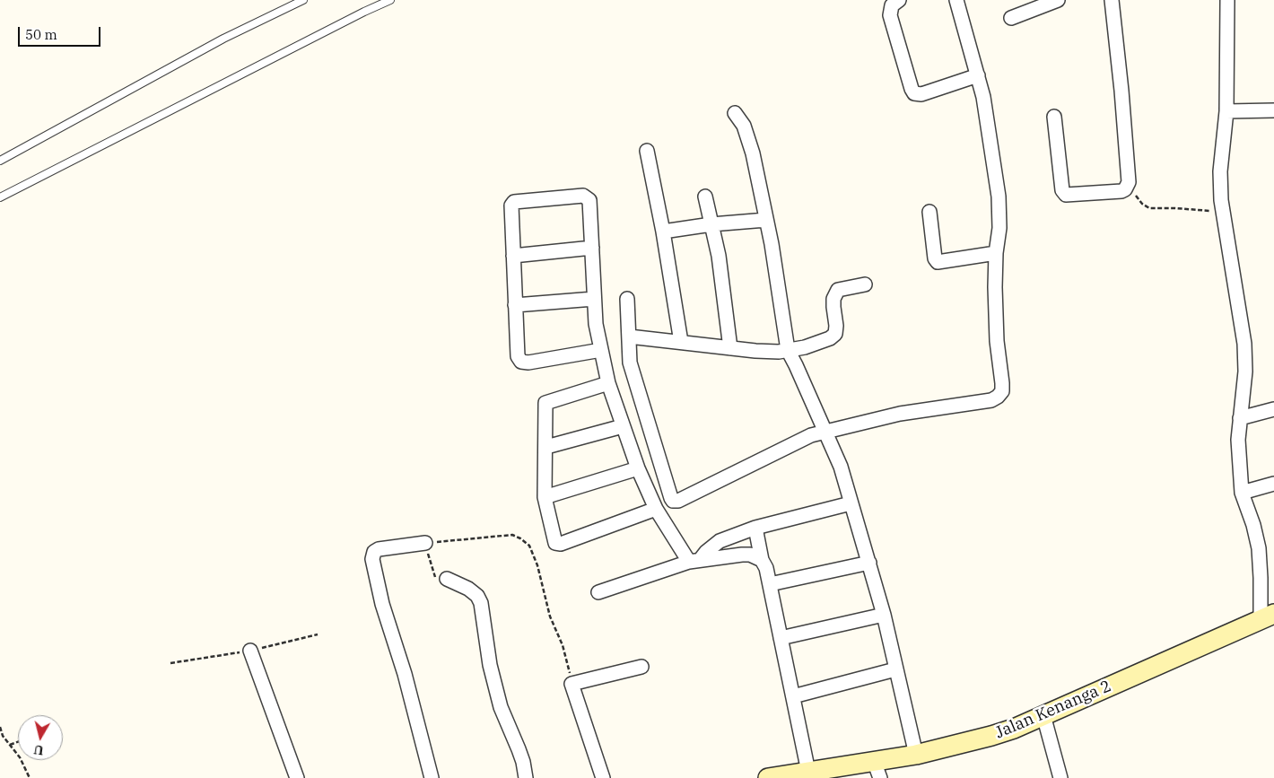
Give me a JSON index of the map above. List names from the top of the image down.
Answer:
{
  "streets": {
    "main road": ["Jalan Kenanga 2"]
  },
  "scale_bar": "50 m",
  "north": "bottom"
}
